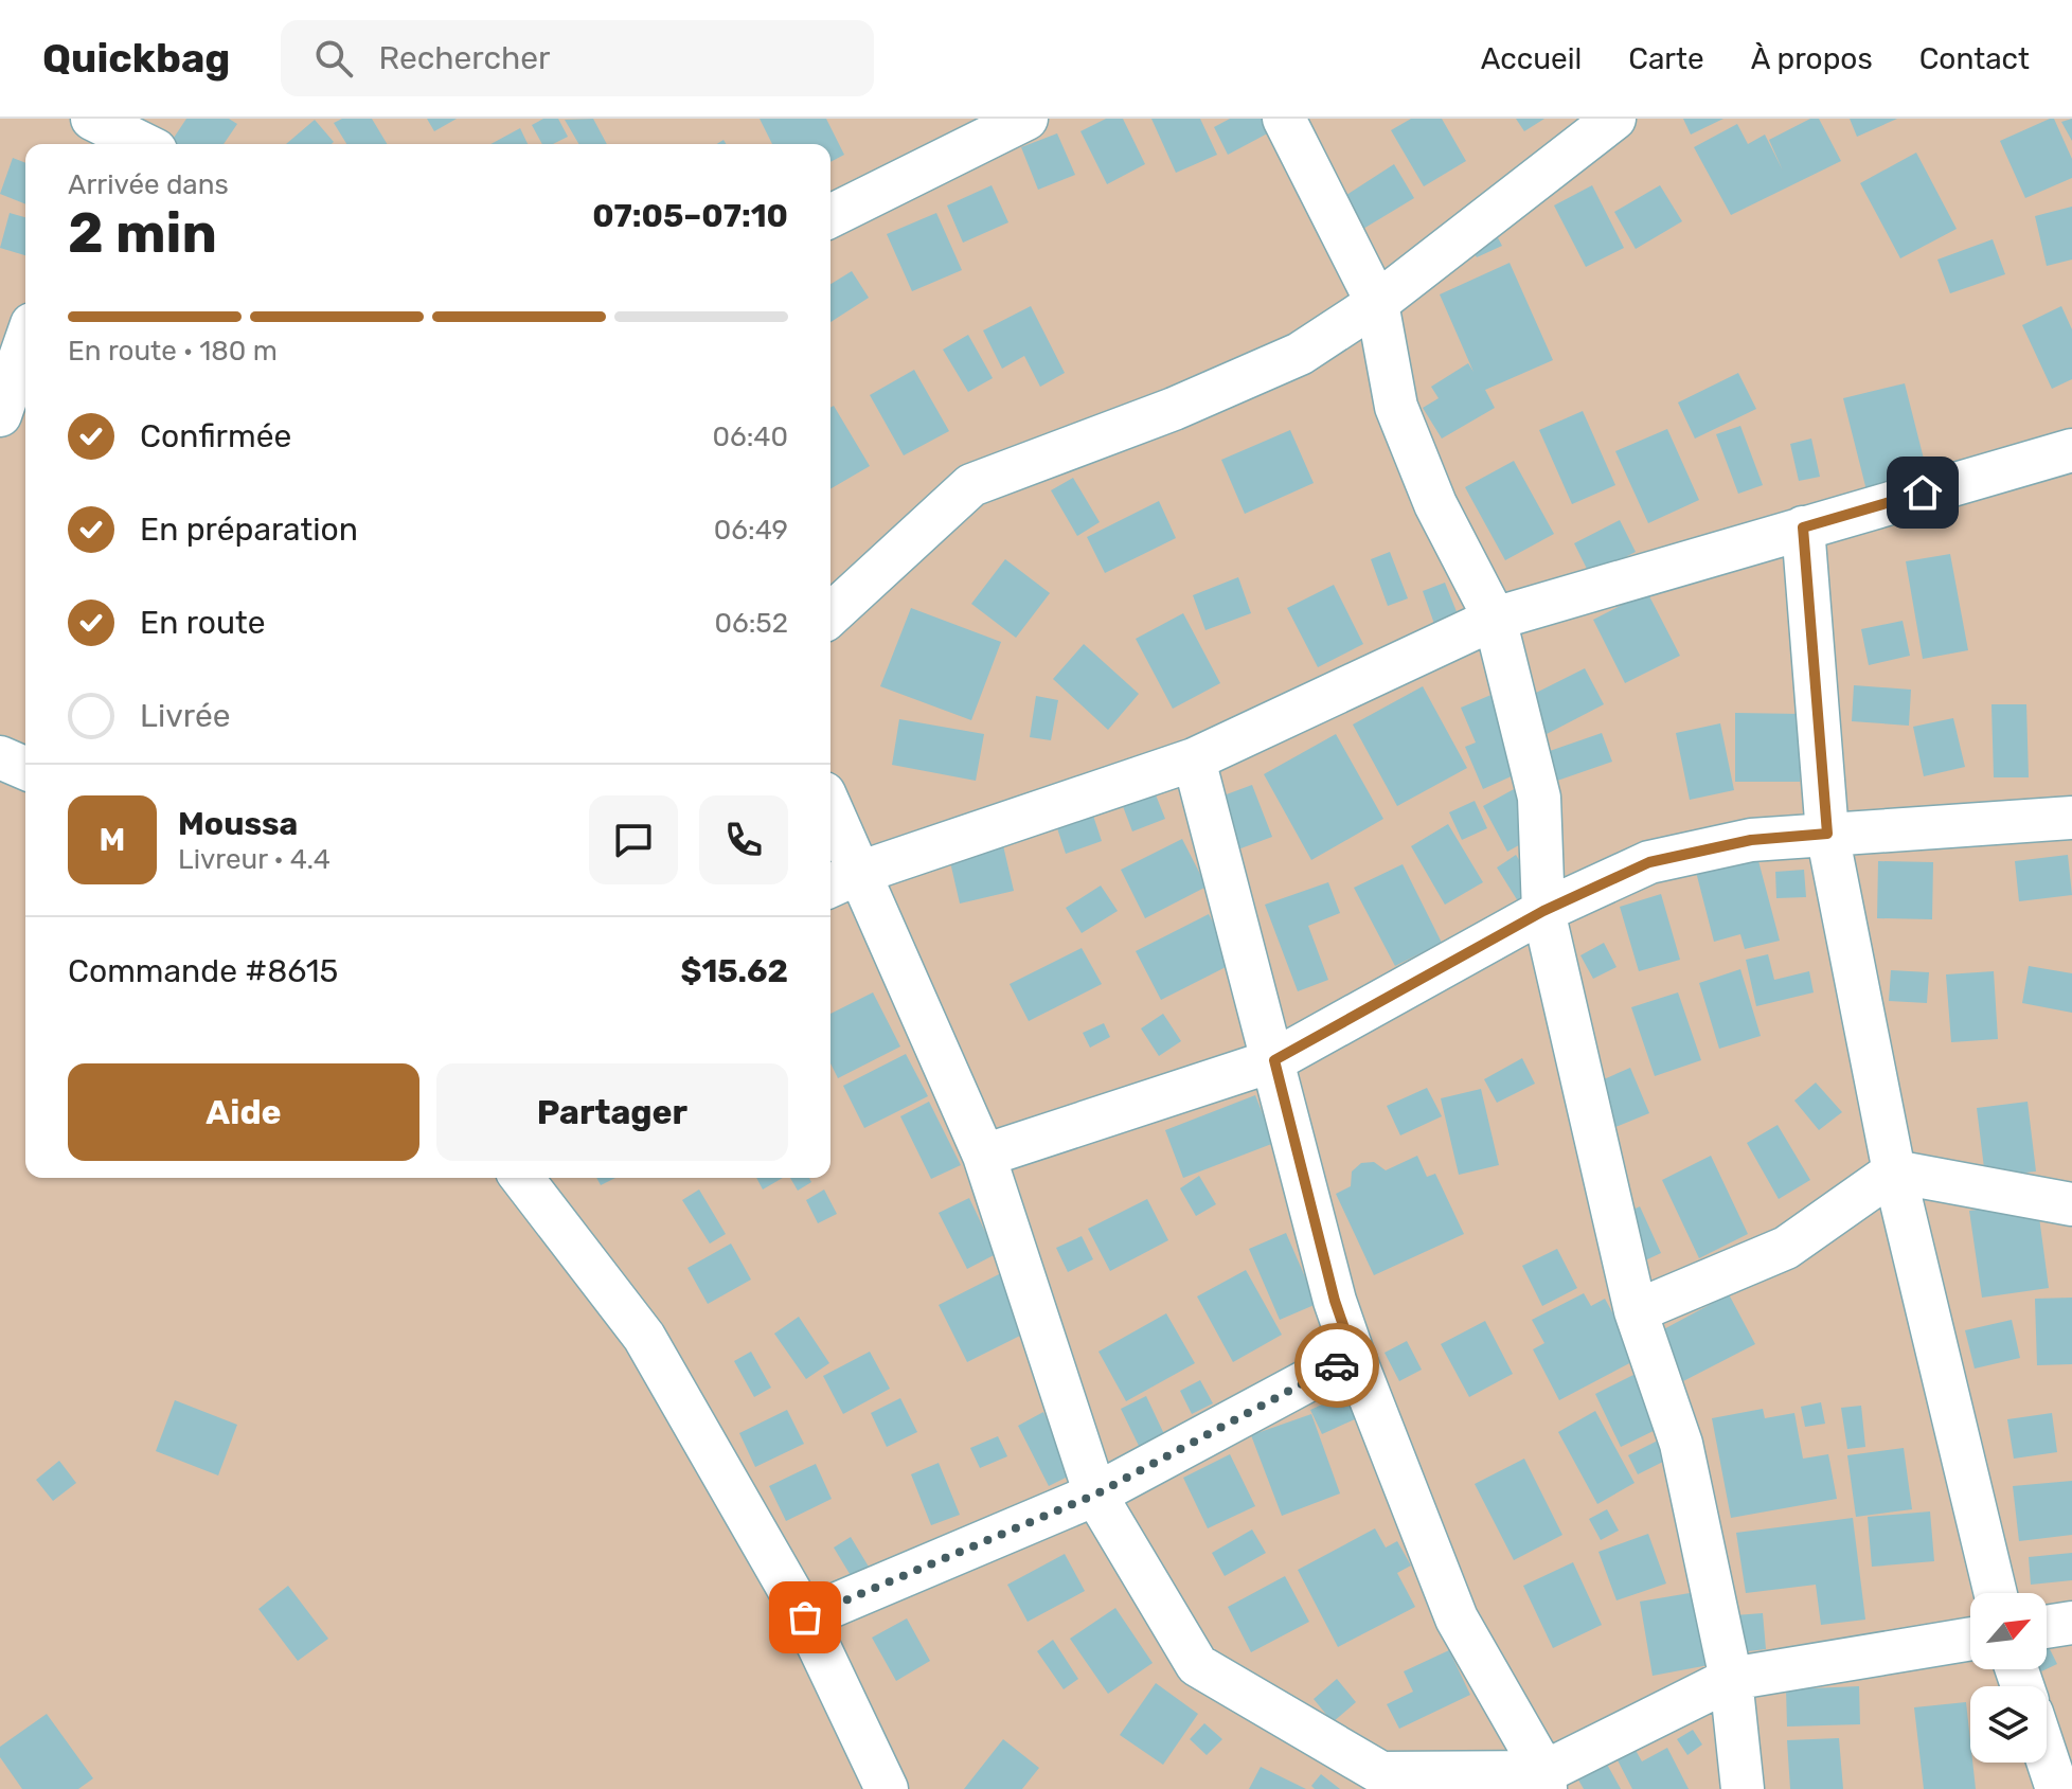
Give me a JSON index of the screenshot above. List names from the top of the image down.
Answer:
{
  "north": "top right",
  "page": {
    "header": "Quickbag",
    "search": "Rechercher",
    "nav": [
      "Accueil",
      "Carte",
      "À propos",
      "Contact"
    ],
    "heading": ["2 min", "Arrivée dans", "07:05–07:10"],
    "panel": [
      "Moussa",
      "Livreur · 4.4",
      "Commande #8615",
      "$15.62"
    ],
    "bar": "En route · 180 m",
    "list": [
      ["Confirmée", "06:40"],
      ["En préparation", "06:49"],
      ["En route", "06:52"],
      "Livrée"
    ],
    "round": "M",
    "buttons": ["Aide", "Partager"]
  }
}
